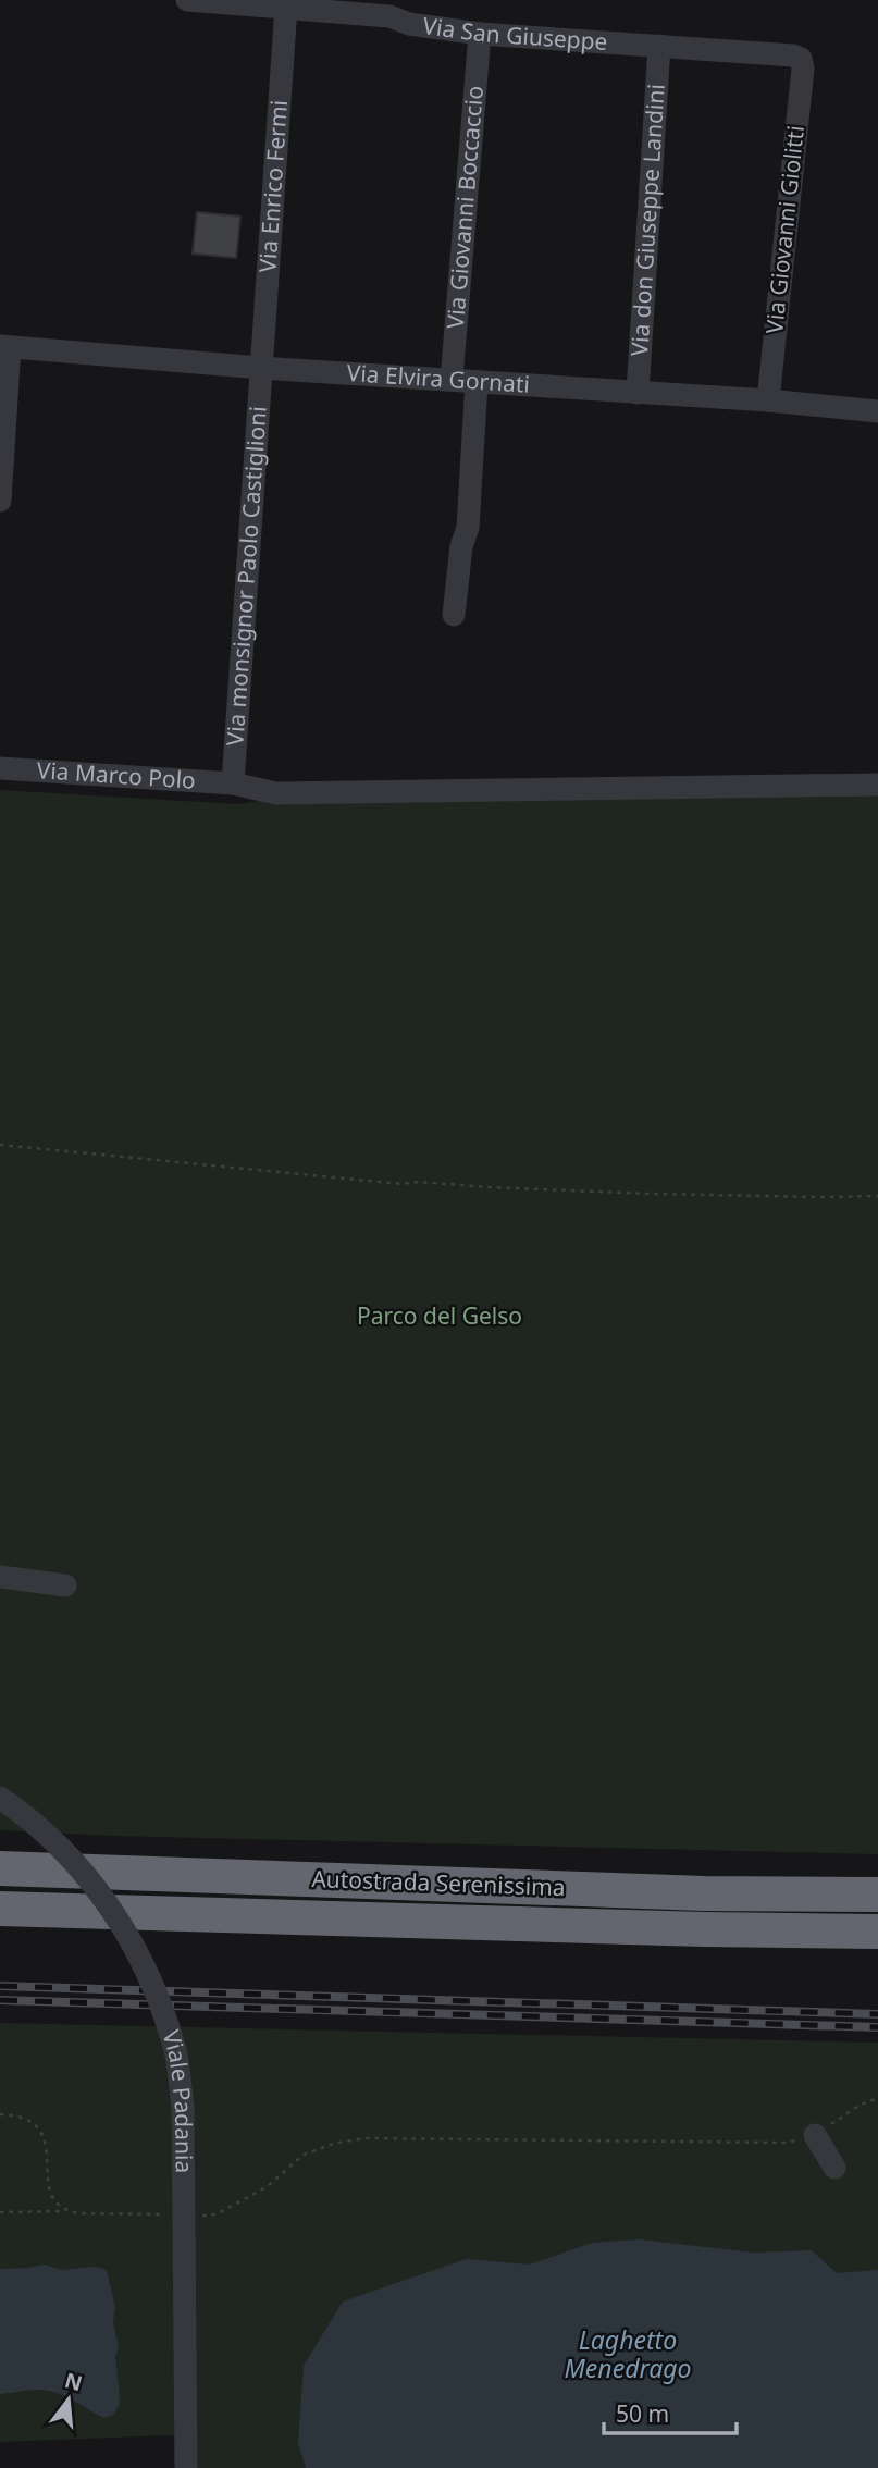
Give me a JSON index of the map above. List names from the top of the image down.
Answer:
{
  "streets": {
    "highway": ["Autostrada Serenissima"],
    "street": [
      "Via San Giuseppe",
      "Via Enrico Fermi",
      "Via Giovanni Boccaccio",
      "Via don Giuseppe Landini",
      "Via Giovanni Giolitti",
      "Via Elvira Gornati",
      "Via monsignor Paolo Castiglioni",
      "Via Marco Polo",
      "Viale Padania"
    ]
  },
  "crossings": [
    ["Via San Giuseppe", "Via Enrico Fermi"],
    ["Via San Giuseppe", "Via Giovanni Boccaccio"],
    ["Via San Giuseppe", "Via don Giuseppe Landini"],
    ["Via San Giuseppe", "Via Giovanni Giolitti"],
    ["Via Enrico Fermi", "Via Elvira Gornati"],
    ["Via Enrico Fermi", "Via monsignor Paolo Castiglioni"],
    ["Via Giovanni Boccaccio", "Via Elvira Gornati"],
    ["Via don Giuseppe Landini", "Via Elvira Gornati"],
    ["Via Giovanni Giolitti", "Via Elvira Gornati"],
    ["Via Elvira Gornati", "Via monsignor Paolo Castiglioni"],
    ["Via monsignor Paolo Castiglioni", "Via Marco Polo"]
  ],
  "water": ["Laghetto Menedrago"],
  "parks": ["Parco del Gelso"],
  "scale_bar": "50 m",
  "north": "top"
}
